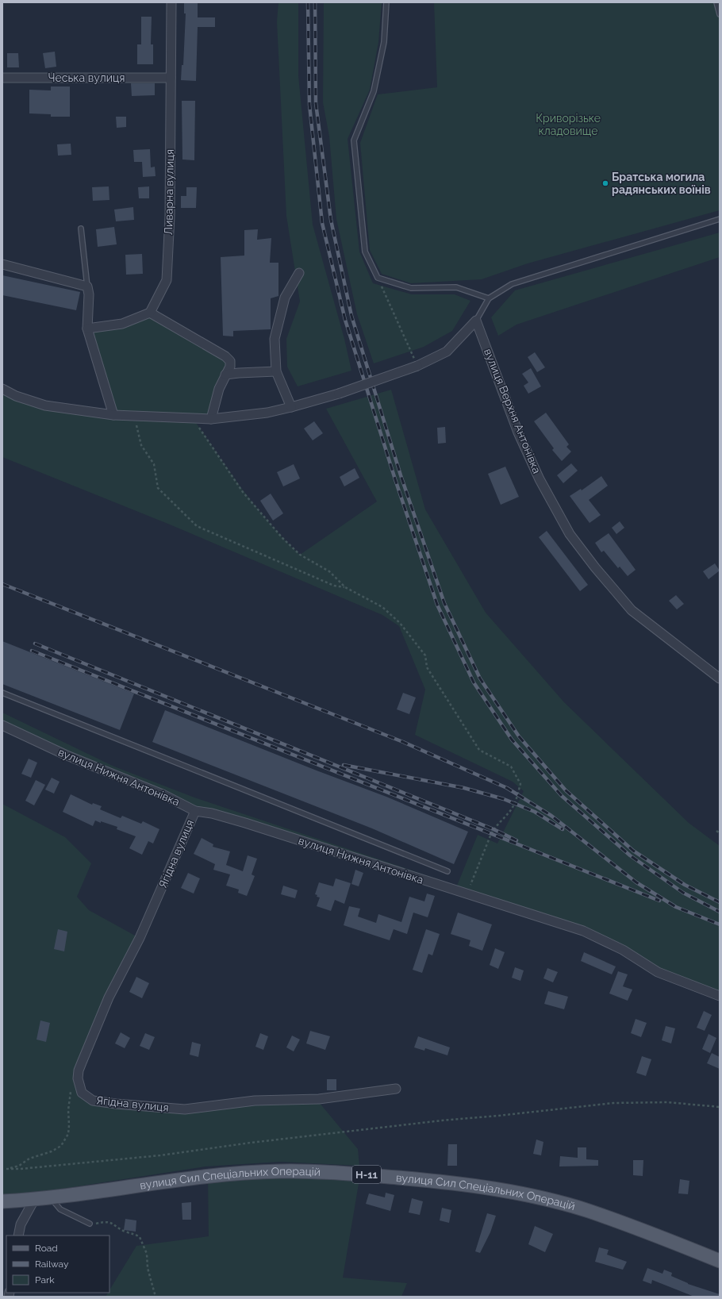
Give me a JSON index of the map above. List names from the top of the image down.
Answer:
{
  "streets": {
    "main road": ["Н-11", "вулиця Сил Спеціальних Операцій"],
    "street": [
      "Чеська вулиця",
      "Ливарна вулиця",
      "вулиця Верхня Антонівка",
      "вулиця Нижня Антонівка",
      "Ягідна вулиця"
    ]
  },
  "crossings": [
    ["Чеська вулиця", "Ливарна вулиця"],
    ["вулиця Нижня Антонівка", "Ягідна вулиця"]
  ],
  "parks": ["Криворізьке кладовище"],
  "places": ["Братська могила радянських воїнів"],
  "legend": ["Road", "Railway", "Park"]
}
